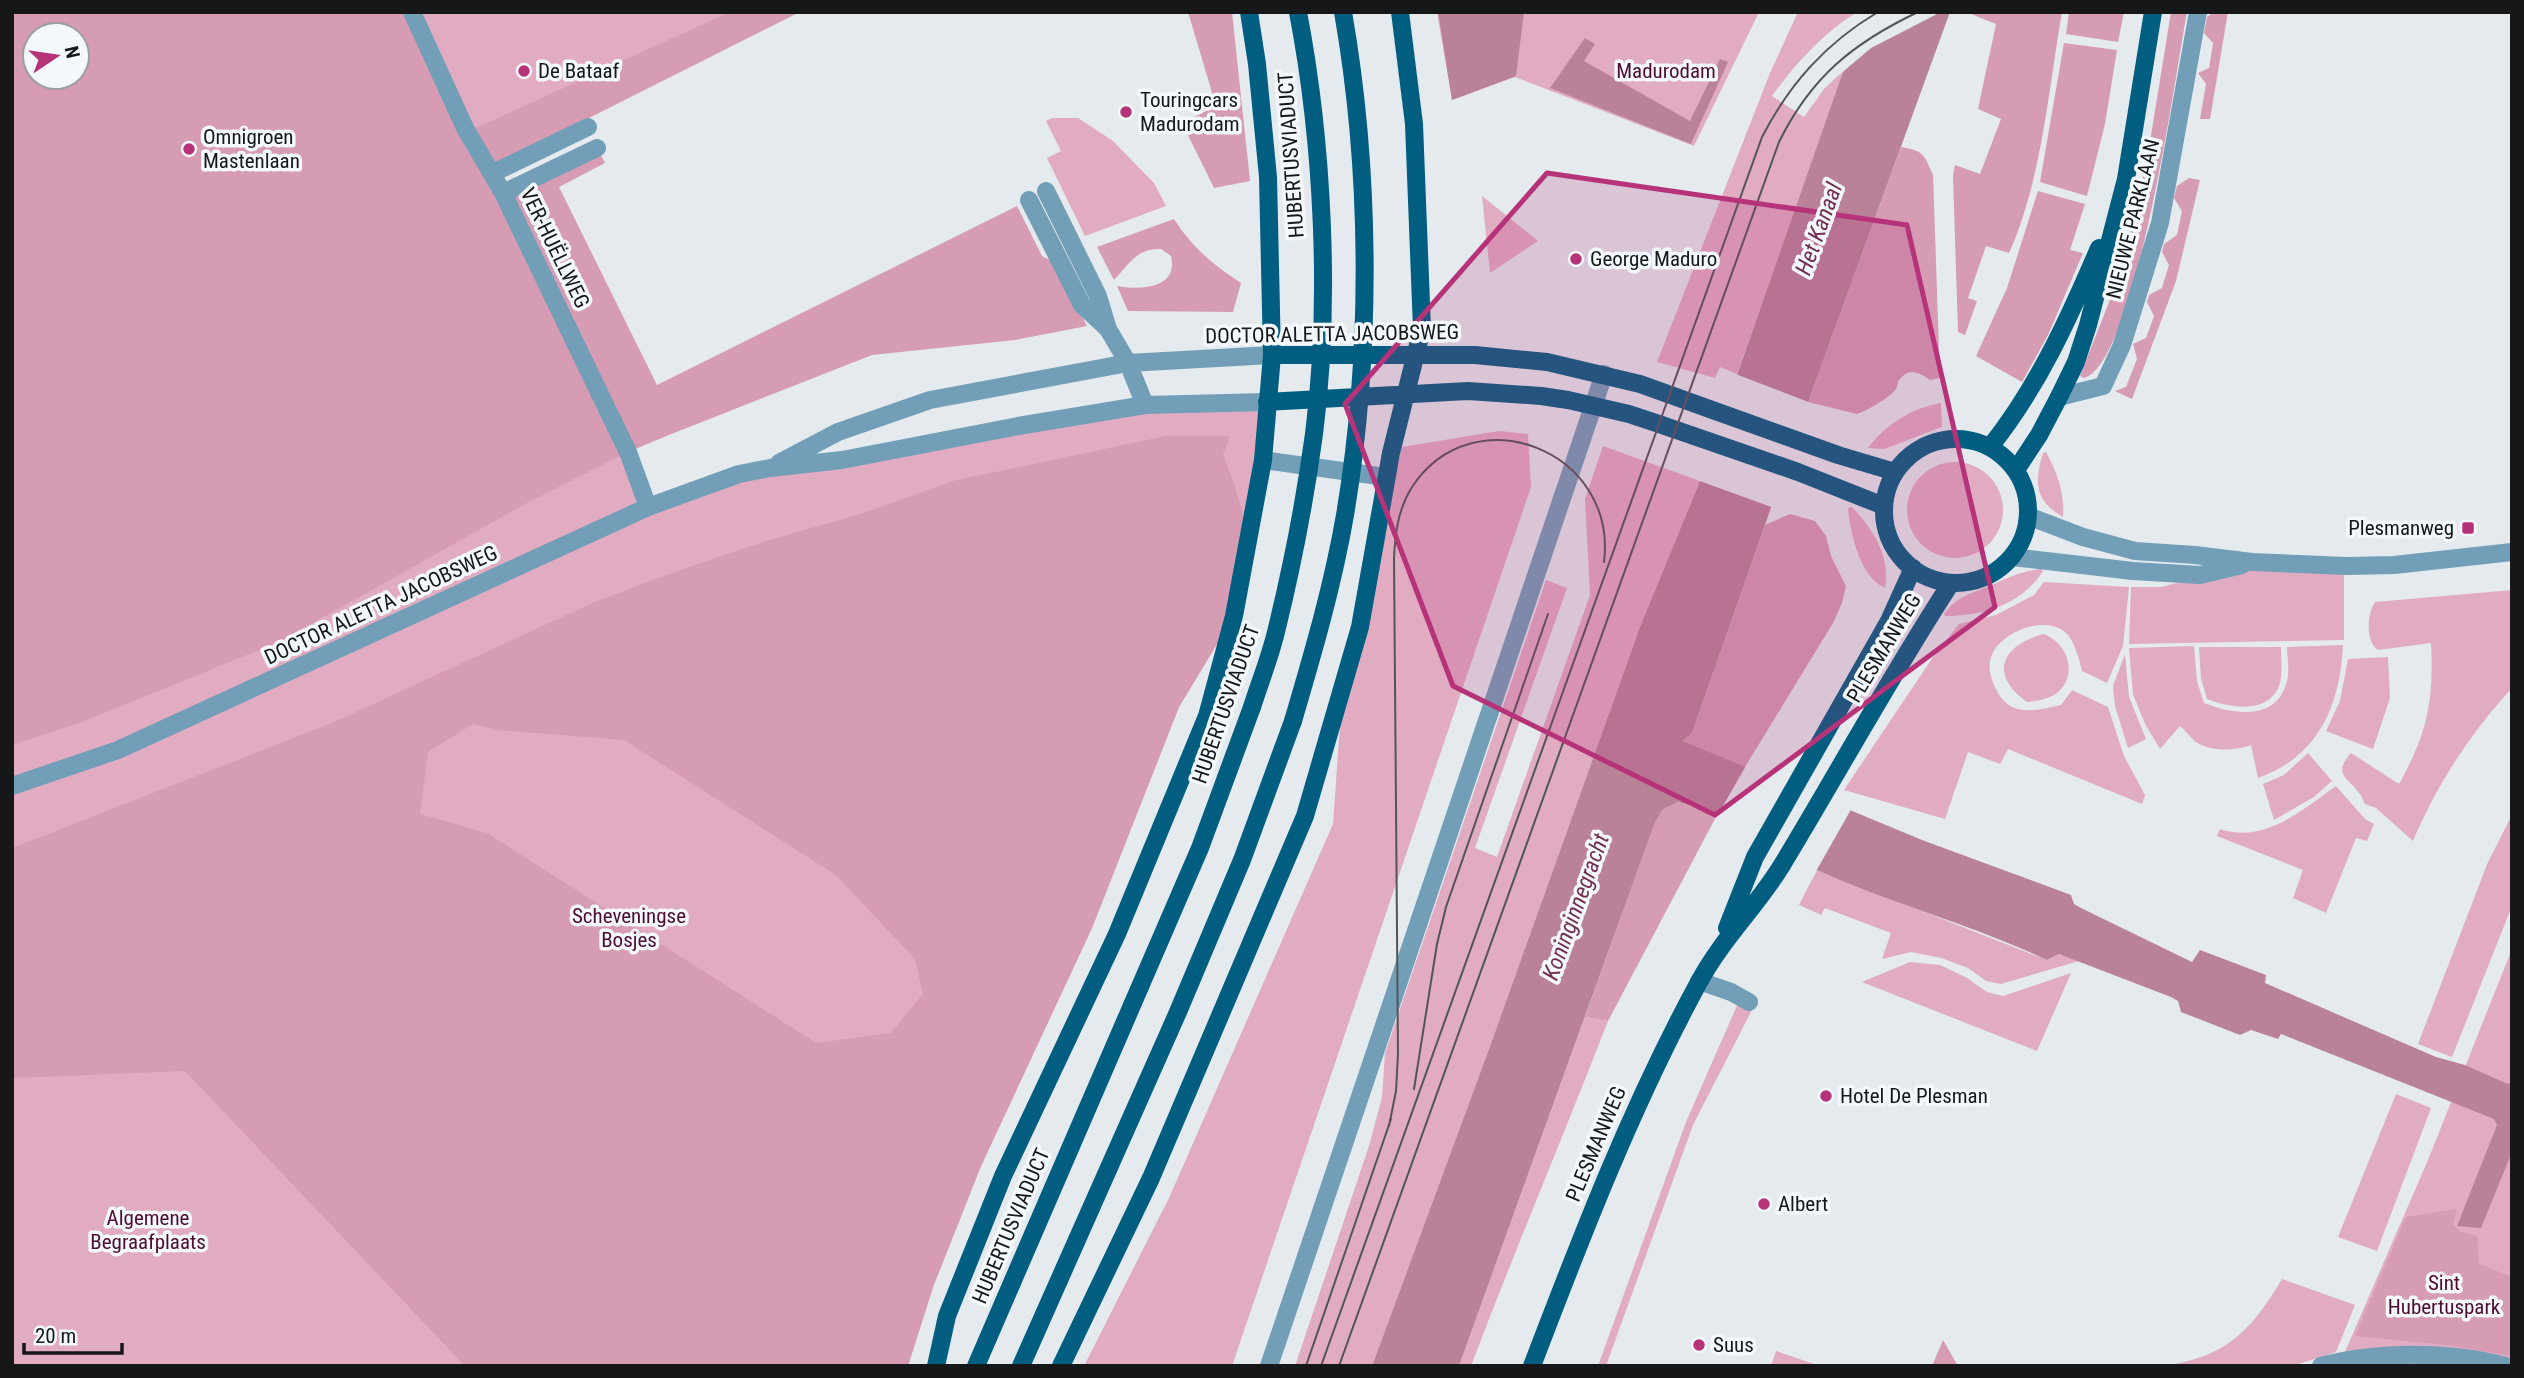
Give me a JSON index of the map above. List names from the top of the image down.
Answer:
{
  "streets": {
    "main road": [
      "HUBERTUSVIADUCT",
      "NIEUWE PARKLAAN",
      "DOCTOR ALETTA JACOBSWEG",
      "PLESMANWEG"
    ],
    "street": ["VER-HUËLLWEG"]
  },
  "crossings": [
    ["NIEUWE PARKLAAN", "DOCTOR ALETTA JACOBSWEG"],
    ["NIEUWE PARKLAAN", "PLESMANWEG"],
    ["VER-HUËLLWEG", "DOCTOR ALETTA JACOBSWEG"],
    ["DOCTOR ALETTA JACOBSWEG", "PLESMANWEG"]
  ],
  "water": ["Het Kanaal", "Koninginnegracht"],
  "parks": [
    "Madurodam",
    "Scheveningse Bosjes",
    "Algemene Begraafplaats",
    "Sint Hubertuspark"
  ],
  "places": {
    "other": [
      "De Bataaf",
      "Touringcars Madurodam",
      "Omnigroen Mastenlaan",
      "George Maduro",
      "Hotel De Plesman",
      "Albert",
      "Suus"
    ],
    "transit": ["Plesmanweg"]
  },
  "scale_bar": "20 m",
  "north": "right"
}
